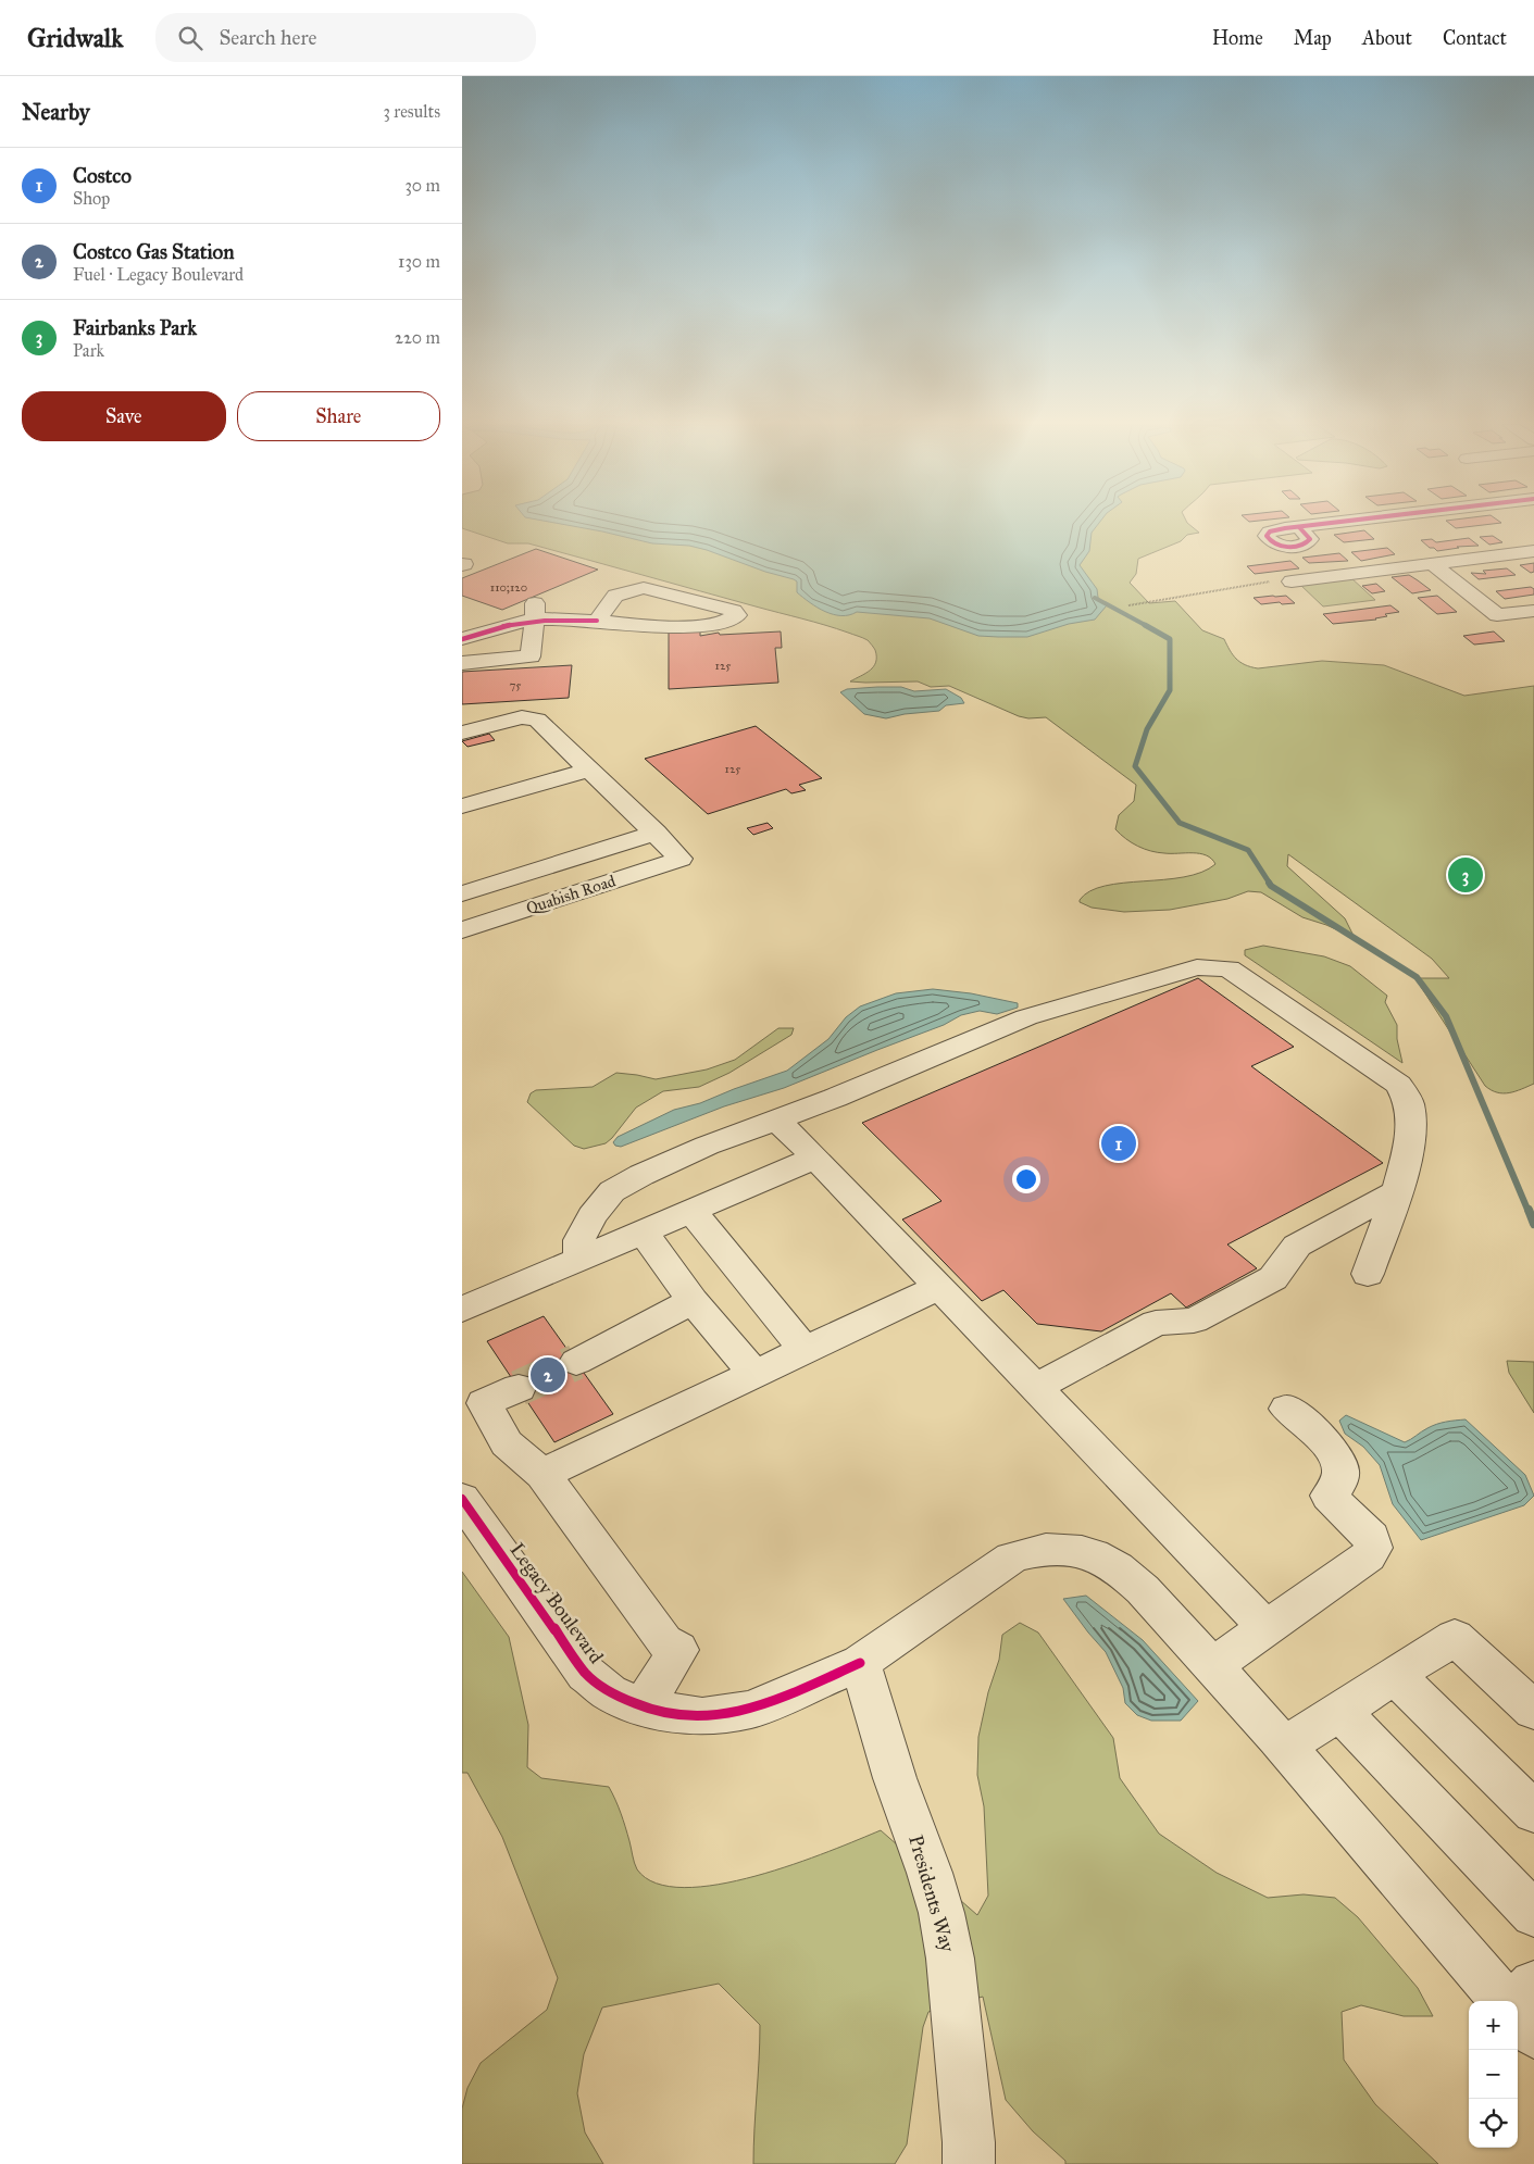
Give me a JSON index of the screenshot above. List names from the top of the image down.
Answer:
{
  "streets": {
    "street": ["Quabish Road", "Legacy Boulevard", "Presidents Way"]
  },
  "crossings": [
    ["Legacy Boulevard", "Presidents Way"]
  ],
  "house_numbers": [
    "110;120",
    "125",
    "75",
    "125"
  ],
  "page": {
    "header": "Gridwalk",
    "search": "Search here",
    "nav": [
      "Home",
      "Map",
      "About",
      "Contact"
    ],
    "heading": ["Nearby", "3 results"],
    "list": [
      {
        "mark": "1",
        "name": "Costco",
        "note": "Shop",
        "value": "30 m"
      },
      {
        "mark": "2",
        "name": "Costco Gas Station",
        "note": "Fuel · Legacy Boulevard",
        "value": "130 m"
      },
      {
        "mark": "3",
        "name": "Fairbanks Park",
        "note": "Park",
        "value": "220 m"
      }
    ],
    "buttons": ["Save", "Share"],
    "pins": ["3", "1", "2"],
    "map_buttons": ["+", "−"]
  }
}
